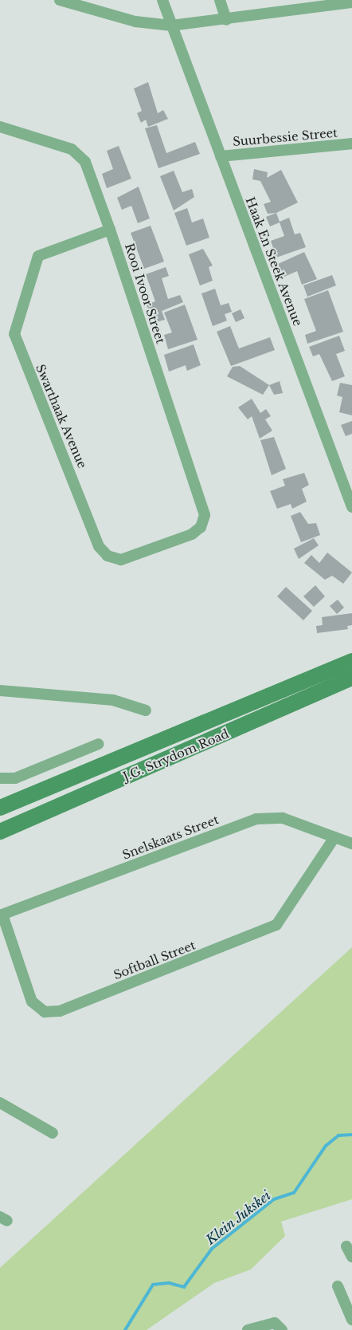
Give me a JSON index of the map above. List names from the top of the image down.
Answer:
{
  "streets": {
    "street": [
      "Suurbessie Street",
      "Haak En Steek Avenue",
      "Rooi Ivoor Street",
      "Swarthaak Avenue",
      "J.G. Strydom Road",
      "Snelskaats Street",
      "Softball Street"
    ]
  },
  "crossings": [
    ["Suurbessie Street", "Haak En Steek Avenue"],
    ["Rooi Ivoor Street", "Swarthaak Avenue"],
    ["Snelskaats Street", "Softball Street"]
  ],
  "water": ["Klein Jukskei"]
}
